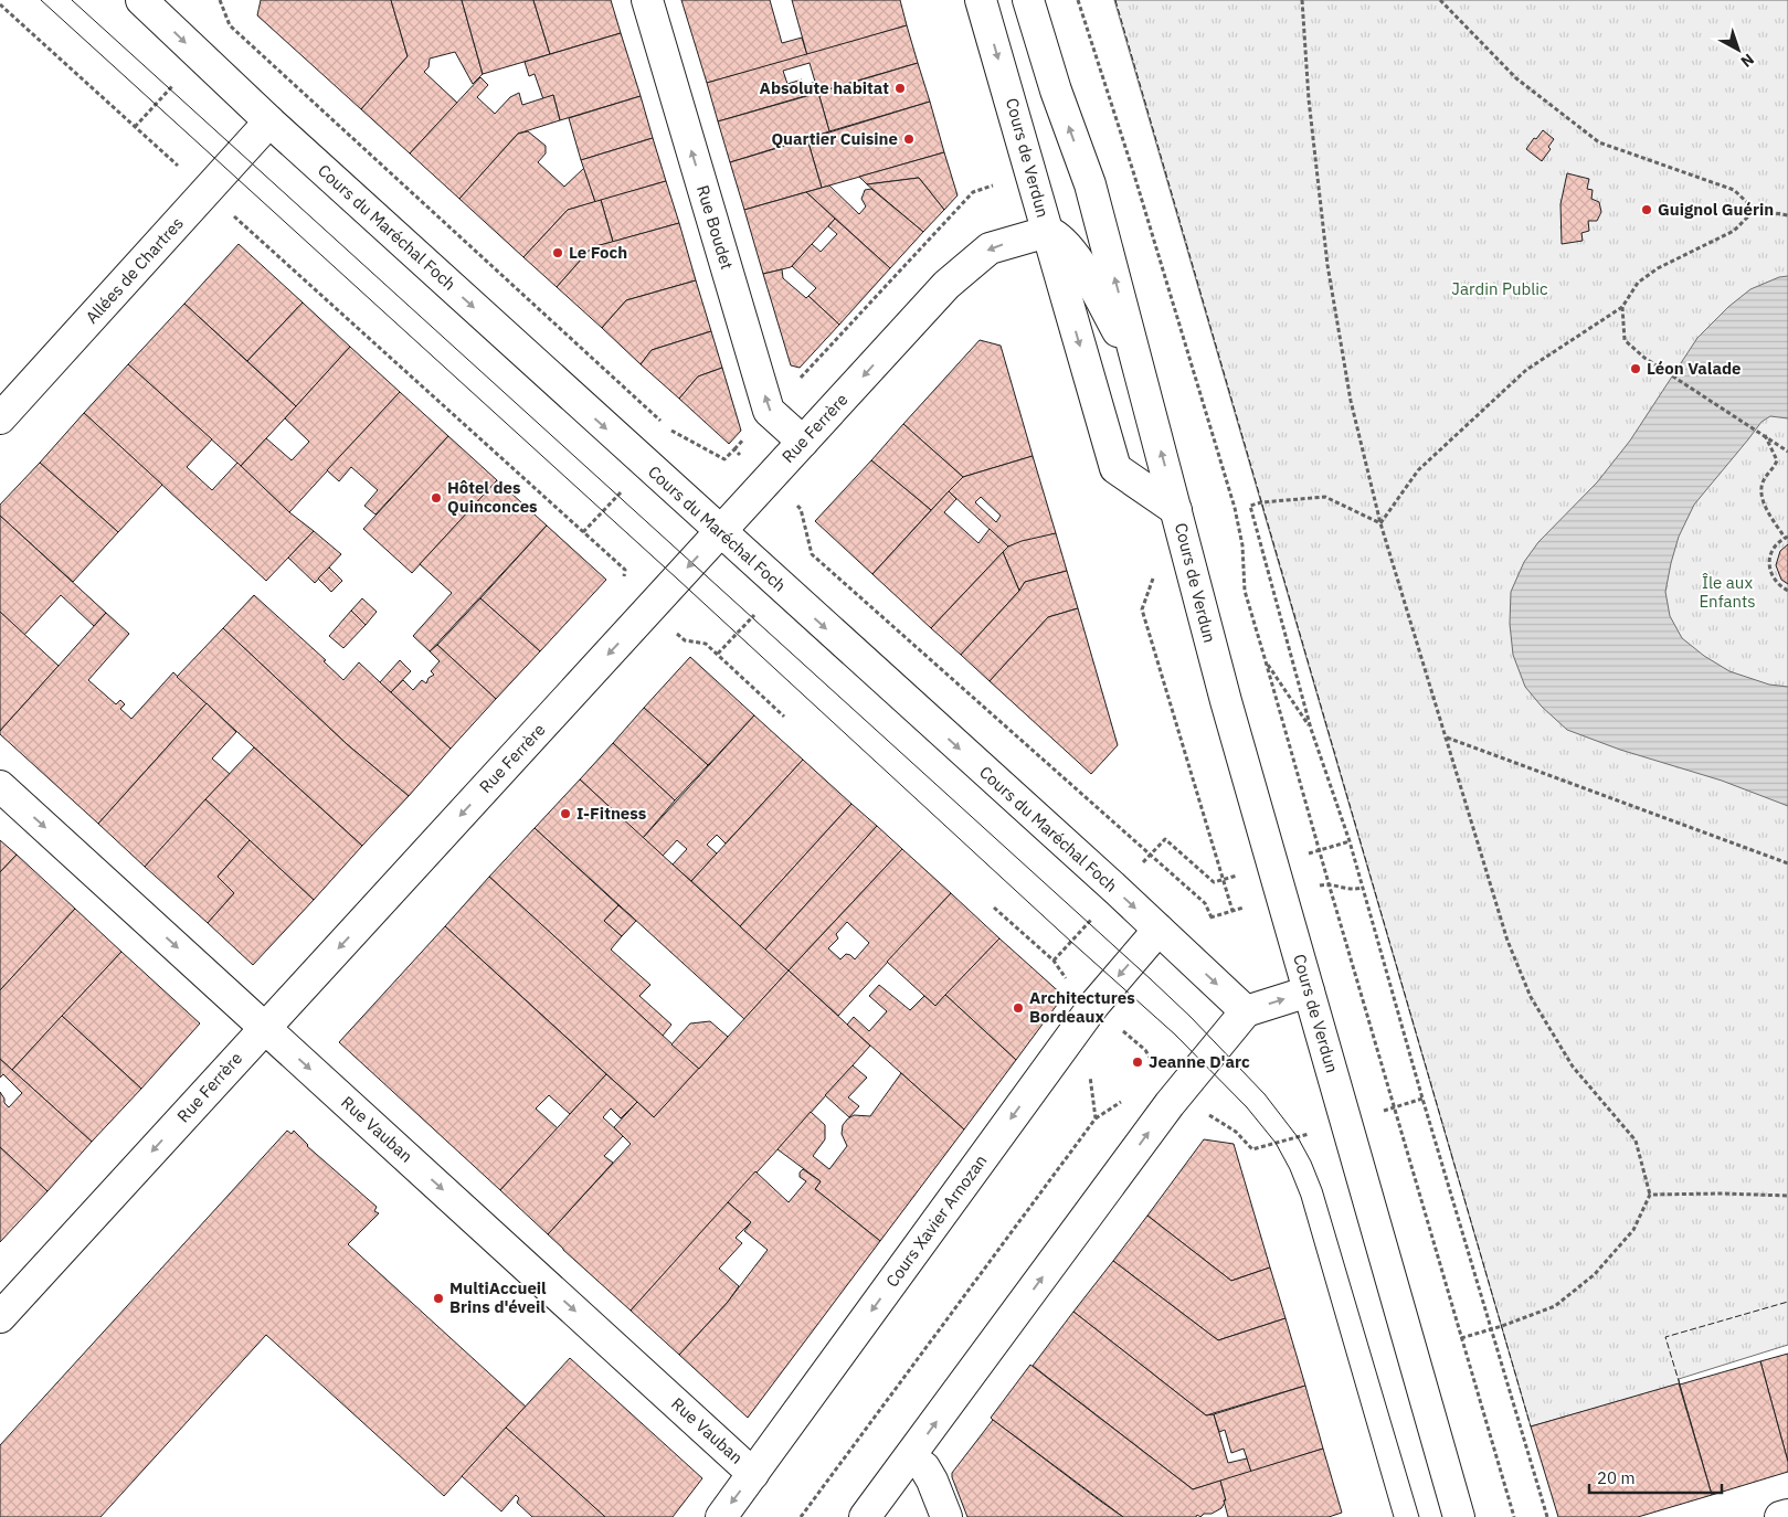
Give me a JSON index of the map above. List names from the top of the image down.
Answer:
{
  "streets": {
    "street": [
      "Cours de Verdun",
      "Cours du Maréchal Foch",
      "Rue Boudet",
      "Allées de Chartres",
      "Rue Ferrère",
      "Rue Vauban",
      "Cours Xavier Arnozan"
    ]
  },
  "crossings": [
    ["Cours de Verdun", "Rue Ferrère"],
    ["Cours du Maréchal Foch", "Allées de Chartres"],
    ["Cours du Maréchal Foch", "Rue Ferrère"],
    ["Cours du Maréchal Foch", "Cours Xavier Arnozan"],
    ["Rue Boudet", "Rue Ferrère"],
    ["Rue Ferrère", "Rue Vauban"],
    ["Rue Vauban", "Cours Xavier Arnozan"]
  ],
  "one_way": [
    "Cours du Maréchal Foch",
    "Rue Boudet",
    "Rue Ferrère",
    "Rue Vauban"
  ],
  "parks": ["Jardin Public", "Île aux Enfants"],
  "places": [
    "Absolute habitat",
    "Quartier Cuisine",
    "Guignol Guérin",
    "Le Foch",
    "Léon Valade",
    "Hôtel des Quinconces",
    "I-Fitness",
    "Architectures Bordeaux",
    "Jeanne D'arc",
    "MultiAccueil Brins d'éveil"
  ],
  "scale_bar": "20 m",
  "north": "bottom right"
}
